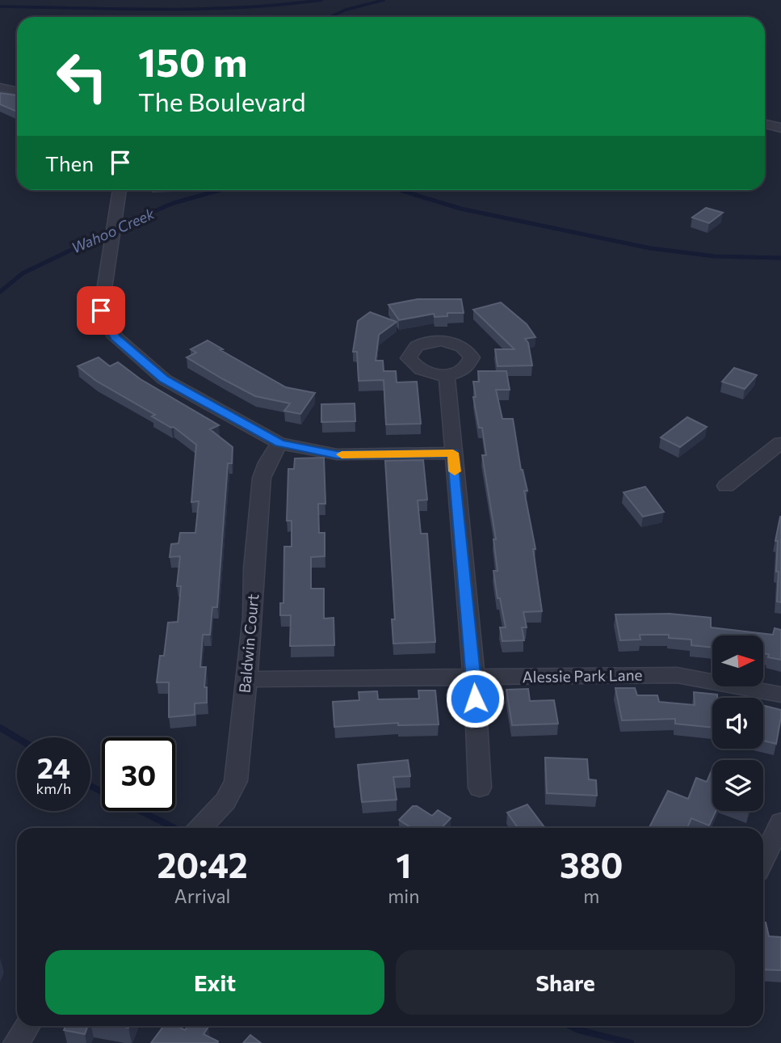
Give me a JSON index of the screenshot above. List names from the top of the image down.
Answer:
{
  "streets": {
    "street": ["Baldwin Court", "Alessie Park Lane"]
  },
  "crossings": [
    ["Baldwin Court", "Alessie Park Lane"]
  ],
  "water": ["Wahoo Creek"],
  "north": "right",
  "page": {
    "turn": ["150 m", "The Boulevard"],
    "then": "Then",
    "speed": "24 km/h",
    "limit": "30",
    "eta": [
      "20:42",
      "Arrival",
      "1",
      "min",
      "380",
      "m"
    ],
    "buttons": ["Exit", "Share"]
  }
}
